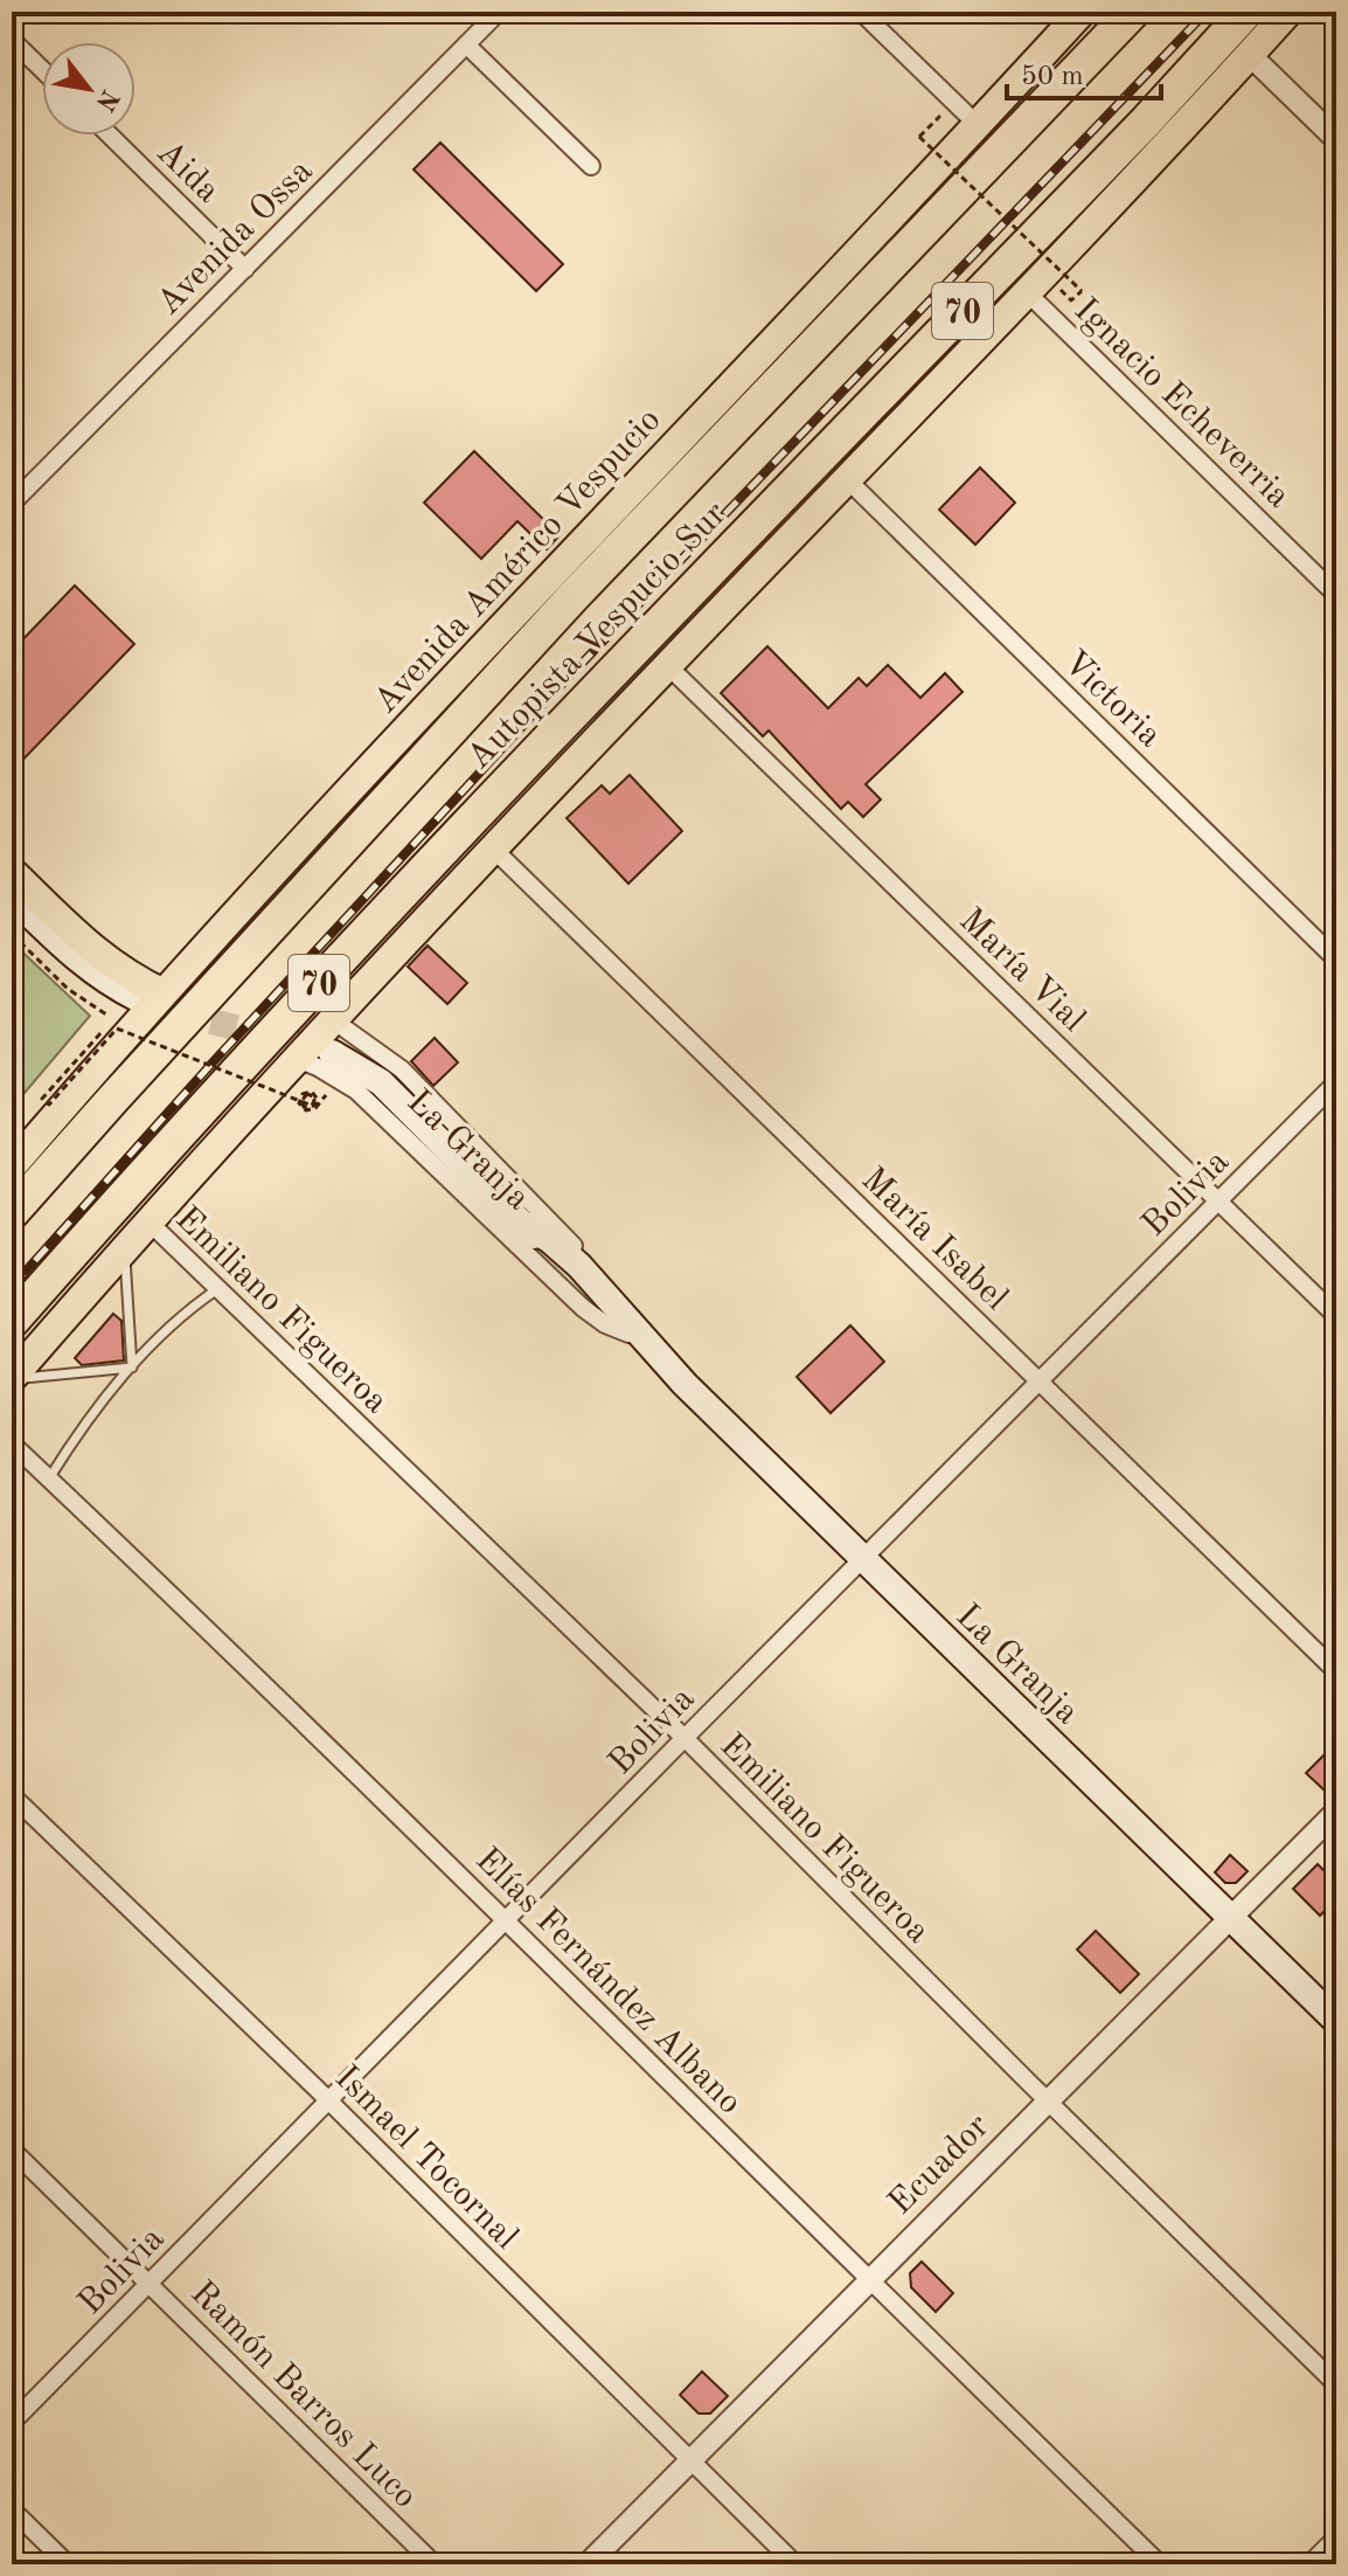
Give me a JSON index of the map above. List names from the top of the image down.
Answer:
{
  "streets": {
    "highway": ["70", "Autopista Vespucio Sur"],
    "main road": ["Avenida Américo Vespucio", "La Granja"],
    "street": [
      "Aida",
      "Avenida Ossa",
      "Ignacio Echeverria",
      "Victoria",
      "María Vial",
      "Bolivia",
      "María Isabel",
      "Emiliano Figueroa",
      "Elías Fernández Albano",
      "Ismael Tocornal",
      "Ecuador",
      "Ramón Barros Luco"
    ]
  },
  "crossings": [
    ["Aida", "Avenida Ossa"],
    ["María Vial", "Bolivia"],
    ["La Granja", "Bolivia"],
    ["La Granja", "Ecuador"],
    ["Bolivia", "María Isabel"],
    ["Bolivia", "Emiliano Figueroa"],
    ["Bolivia", "Elías Fernández Albano"],
    ["Bolivia", "Ismael Tocornal"],
    ["Bolivia", "Ramón Barros Luco"],
    ["Emiliano Figueroa", "Ecuador"],
    ["Elías Fernández Albano", "Ecuador"],
    ["Ismael Tocornal", "Ecuador"]
  ],
  "scale_bar": "50 m",
  "north": "bottom right"
}
